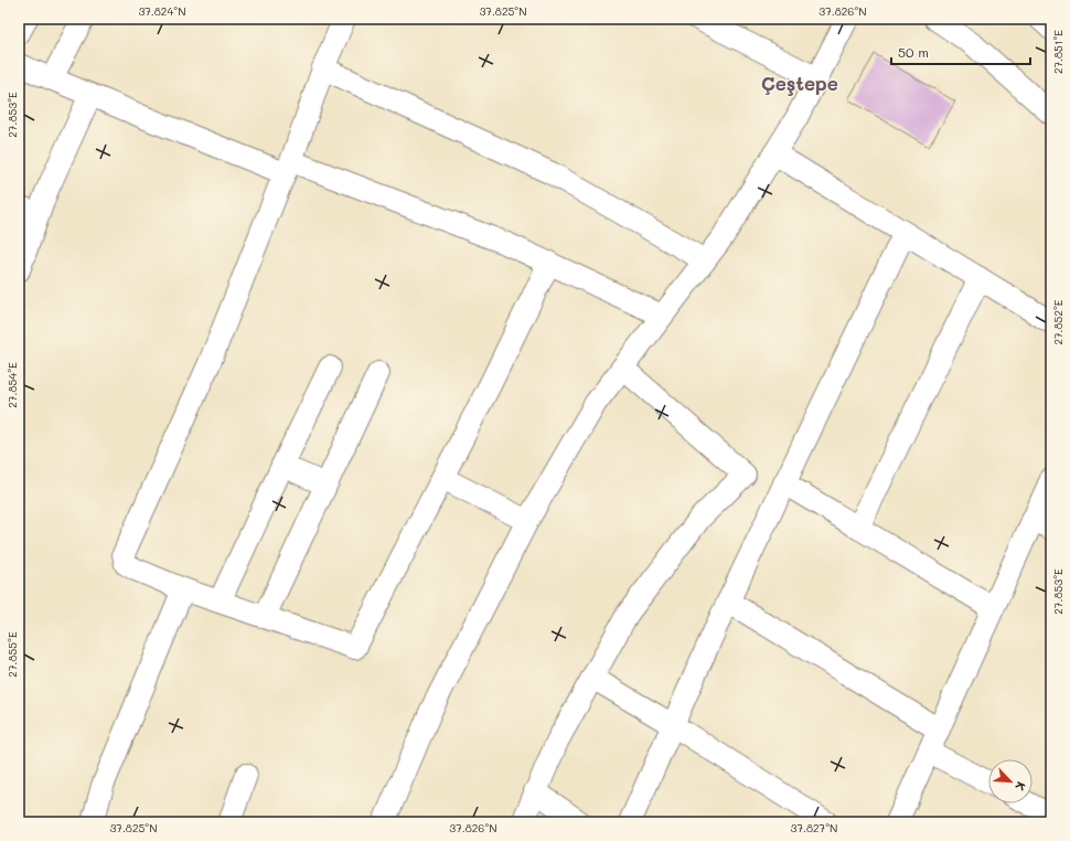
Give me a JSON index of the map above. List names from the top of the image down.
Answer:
{
  "districts": ["Çeştepe"],
  "scale_bar": "50 m",
  "north": "bottom right",
  "coordinates": [
    "37.824°N",
    "37.825°N",
    "37.826°N",
    "27.851°E",
    "27.853°E",
    "27.852°E",
    "27.854°E",
    "27.855°E",
    "37.827°N"
  ]
}
